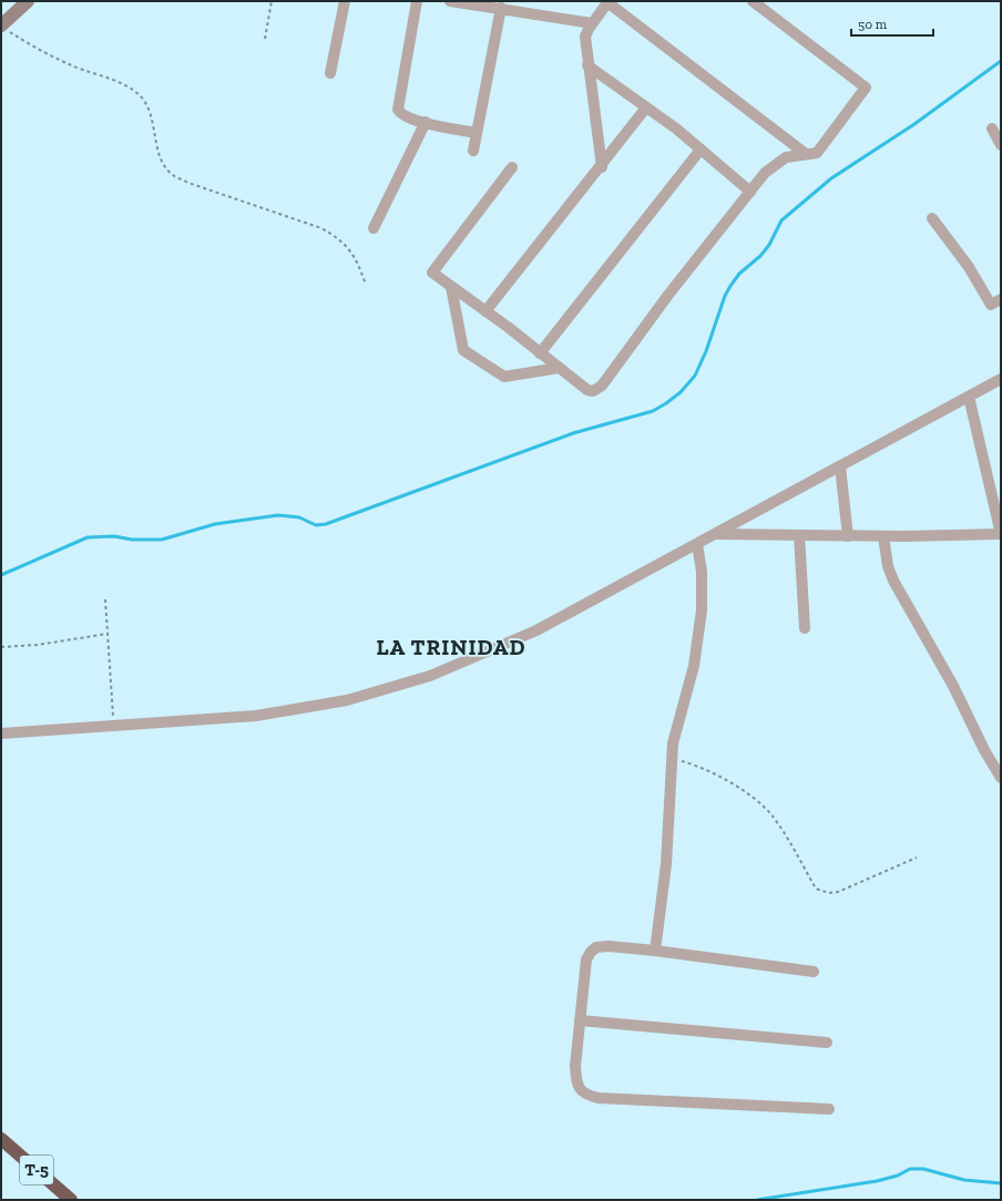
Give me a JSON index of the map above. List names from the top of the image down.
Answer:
{
  "streets": {
    "highway": ["T-5"]
  },
  "districts": ["LA TRINIDAD"],
  "scale_bar": "50 m"
}
